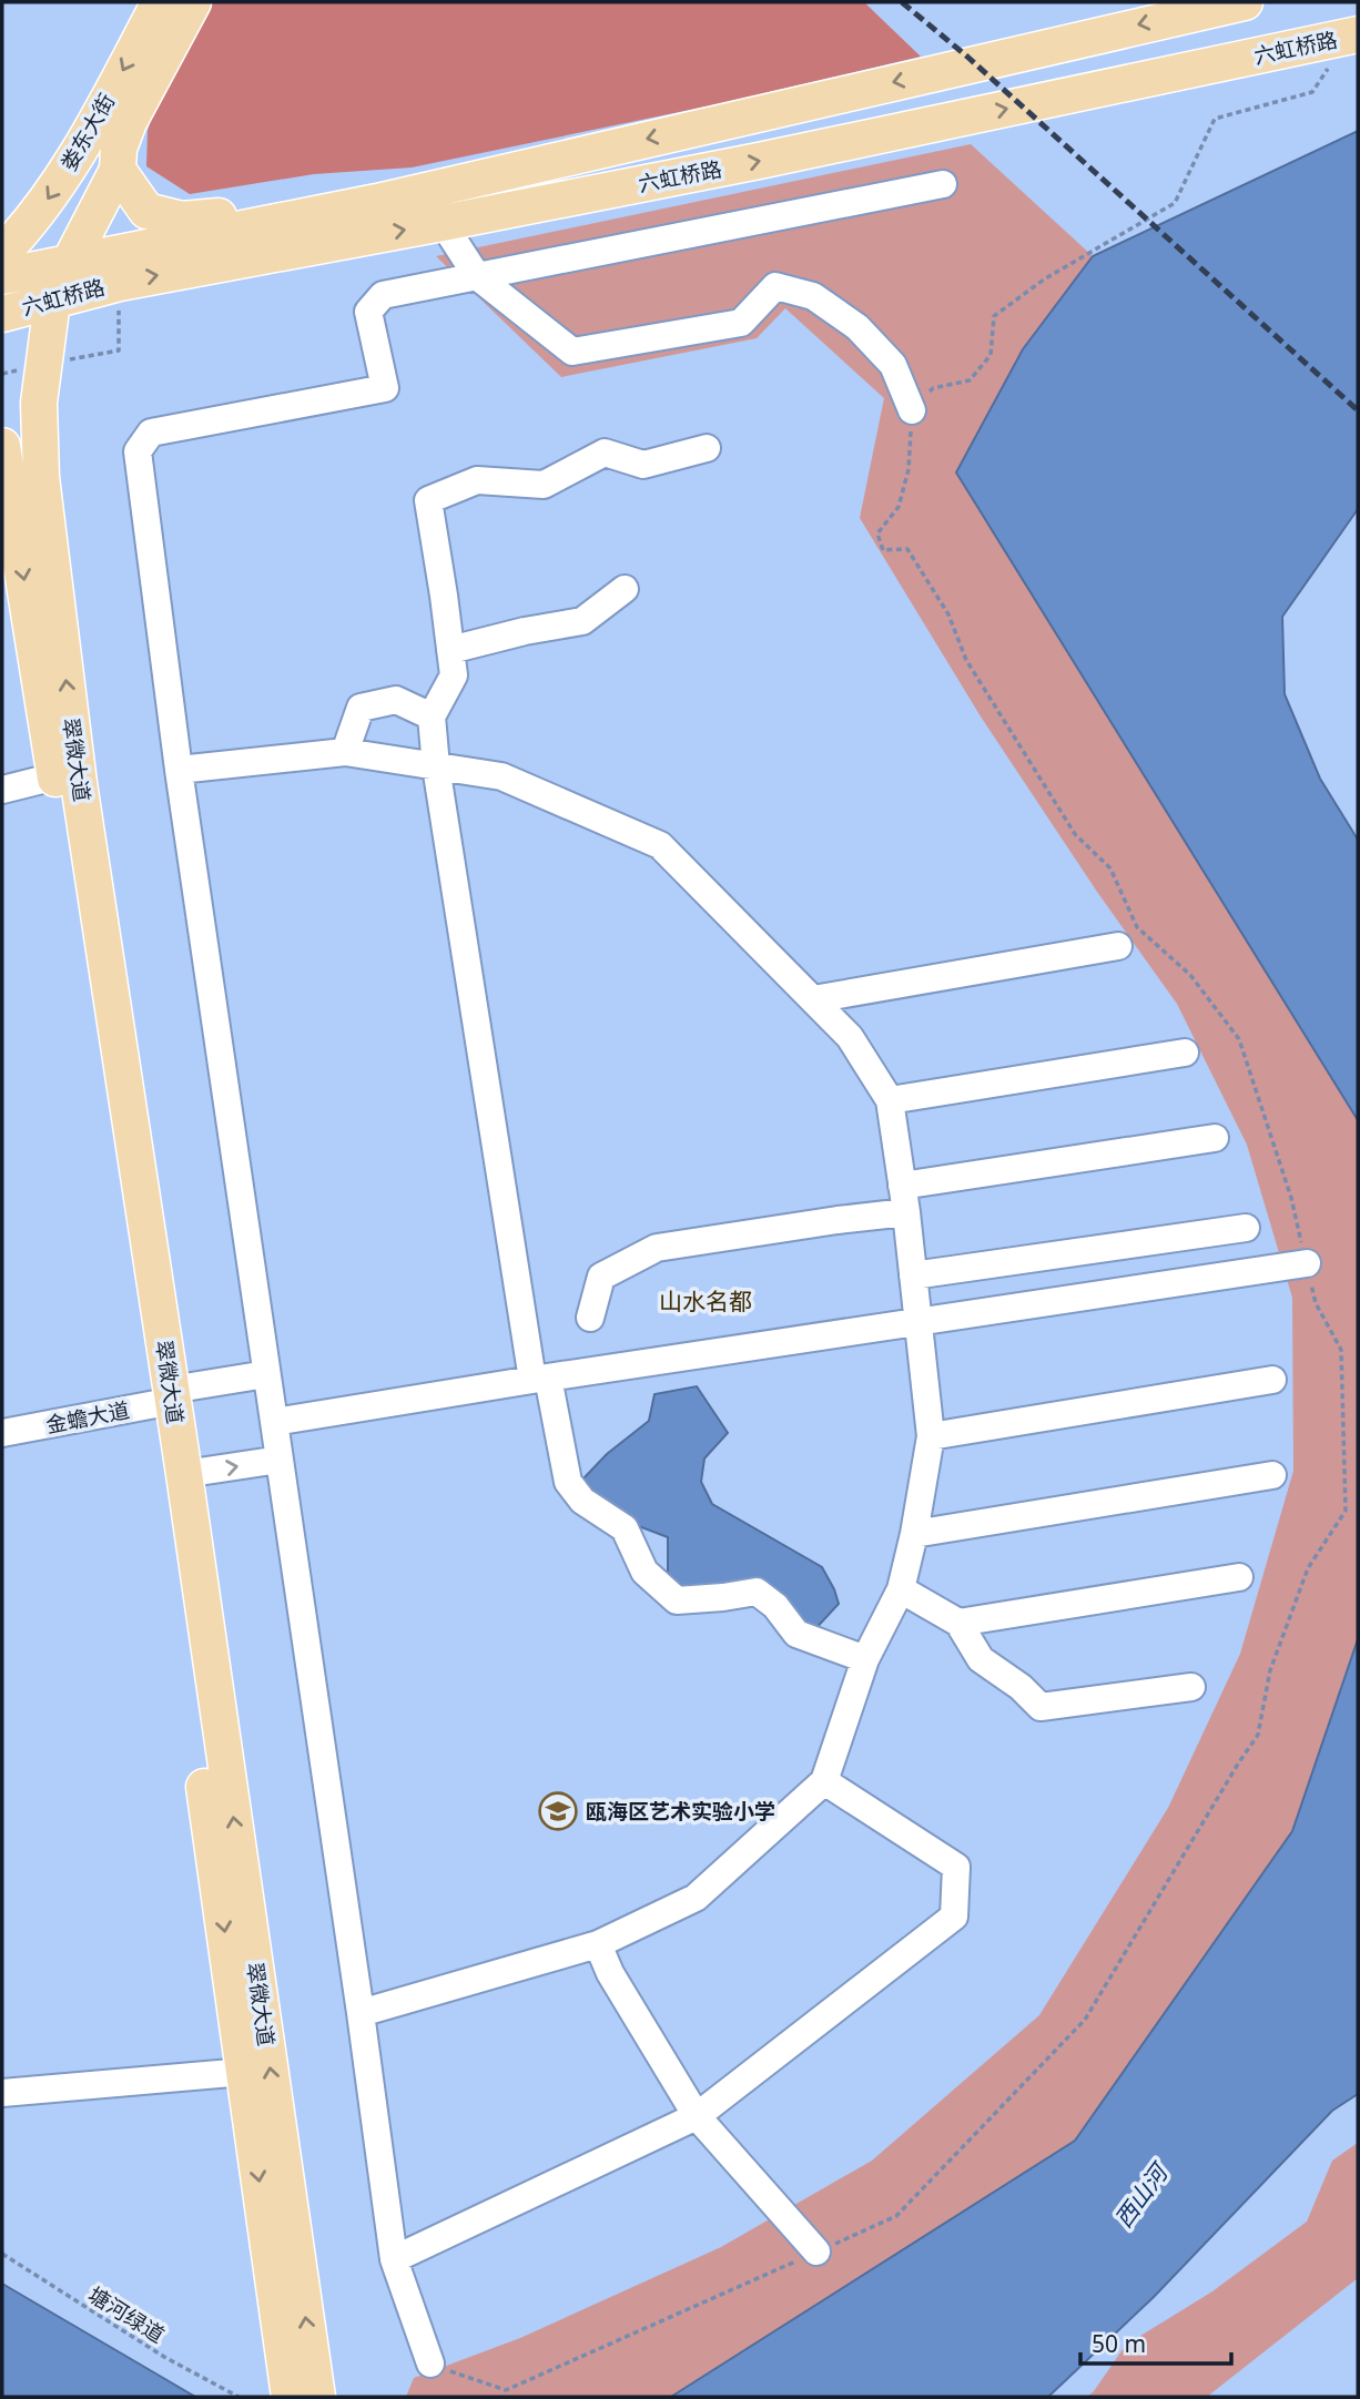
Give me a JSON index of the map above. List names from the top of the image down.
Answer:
{
  "streets": {
    "main road": ["六虹桥路", "娄东大街", "翠微大道"],
    "street": ["金蟾大道"],
    "path": ["塘河绿道"]
  },
  "crossings": [
    ["六虹桥路", "娄东大街"],
    ["六虹桥路", "翠微大道"],
    ["娄东大街", "翠微大道"],
    ["翠微大道", "金蟾大道"]
  ],
  "districts": ["山水名都"],
  "water": ["西山河"],
  "places": {
    "school or university": ["瓯海区艺术实验小学"]
  },
  "scale_bar": "50 m"
}
